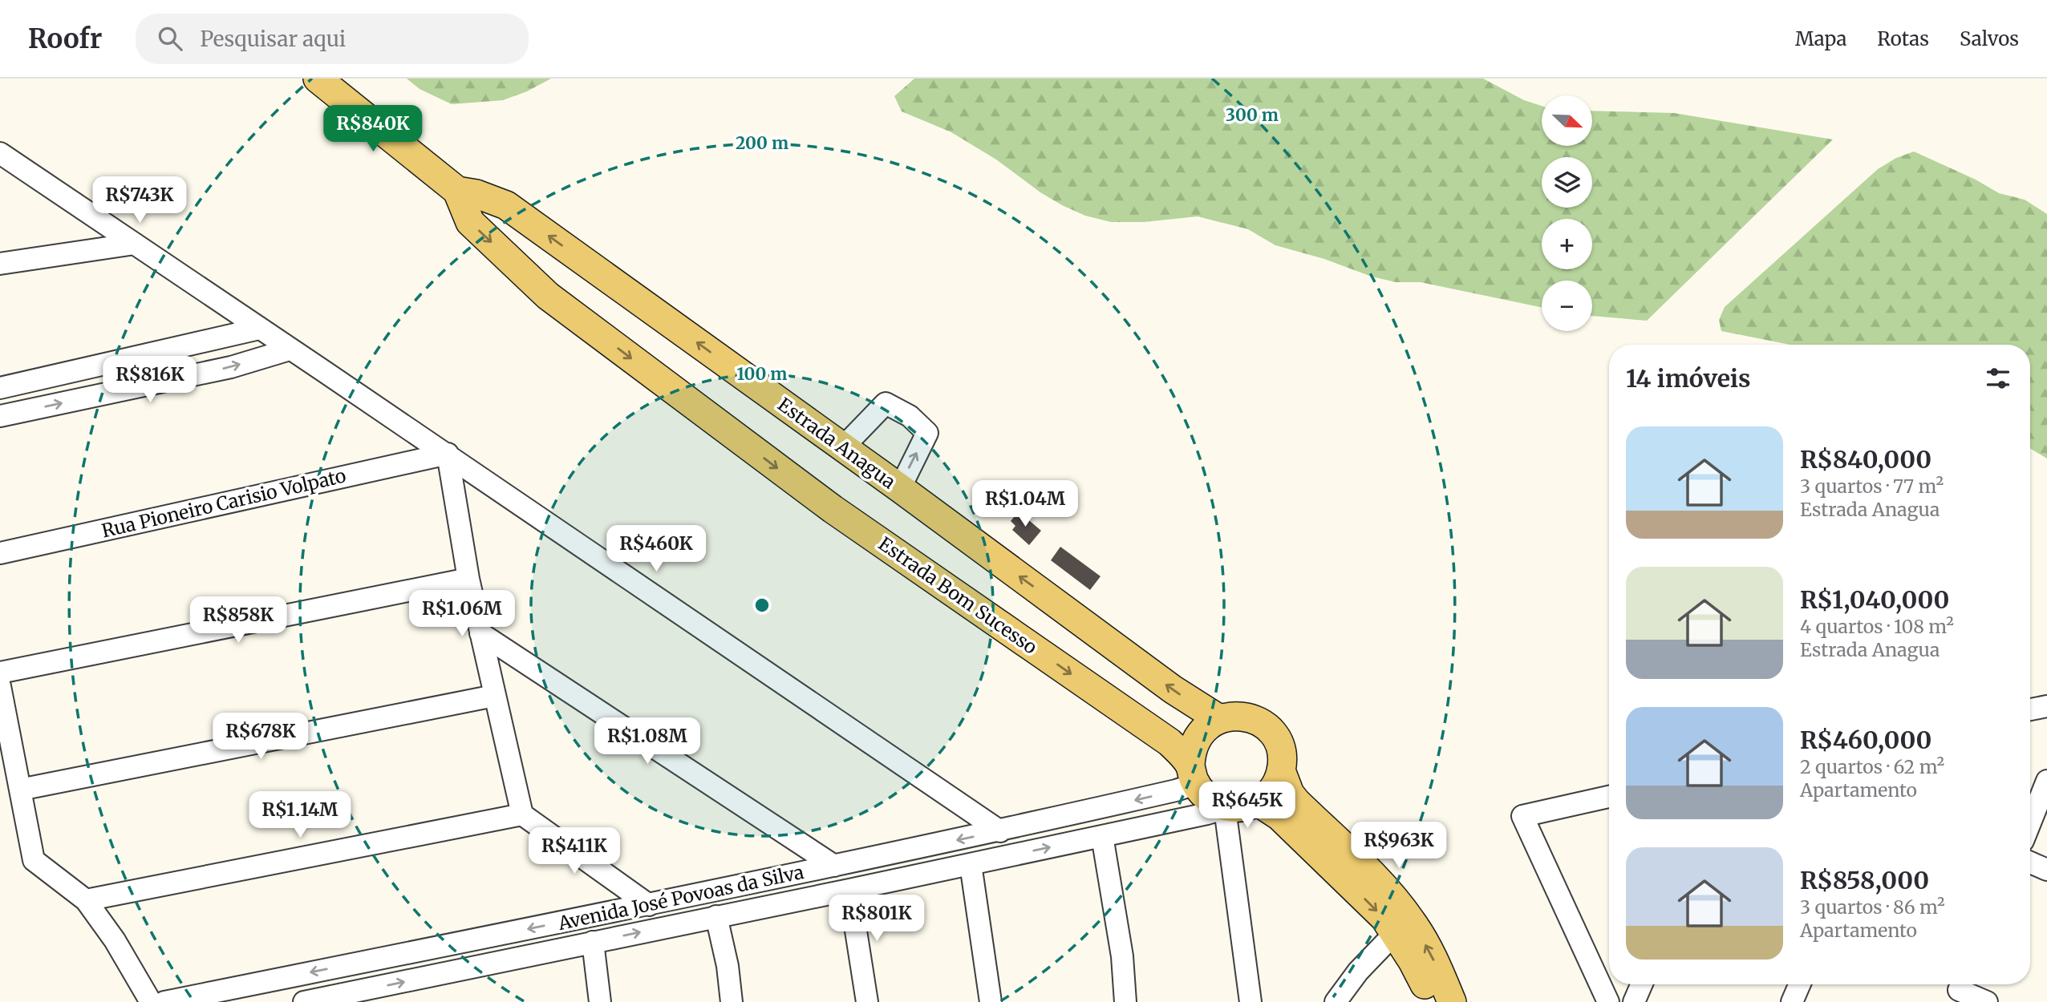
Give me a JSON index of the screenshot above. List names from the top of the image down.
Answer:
{
  "streets": {
    "main road": ["Estrada Anagua", "Estrada Bom Sucesso"],
    "street": ["Rua Pioneiro Carisio Volpato", "Avenida José Povoas da Silva"]
  },
  "crossings": [
    ["Estrada Anagua", "Estrada Bom Sucesso"],
    ["Estrada Anagua", "Avenida José Povoas da Silva"],
    ["Estrada Bom Sucesso", "Avenida José Povoas da Silva"]
  ],
  "one_way": ["Estrada Anagua", "Estrada Bom Sucesso"],
  "north": "bottom right",
  "page": {
    "header": "Roofr",
    "search": "Pesquisar aqui",
    "nav": ["Mapa", "Rotas", "Salvos"],
    "map_buttons": ["+", "−"],
    "price": [
      "R$840K",
      "R$743K",
      "R$816K",
      "R$1.04M",
      "R$460K",
      "R$1.06M",
      "R$858K",
      "R$678K",
      "R$1.08M",
      "R$645K",
      "R$1.14M",
      "R$963K",
      "R$411K",
      "R$801K"
    ],
    "heading": "14 imóveis",
    "list": [
      {
        "name": "R$840,000",
        "note": "3 quartos · 77 m² · Estrada Anagua"
      },
      {
        "name": "R$1,040,000",
        "note": "4 quartos · 108 m² · Estrada Anagua"
      },
      {
        "name": "R$460,000",
        "note": "2 quartos · 62 m² · Apartamento"
      },
      {
        "name": "R$858,000",
        "note": "3 quartos · 86 m² · Apartamento"
      }
    ]
  },
  "rings": ["300 m", "200 m", "100 m"]
}
